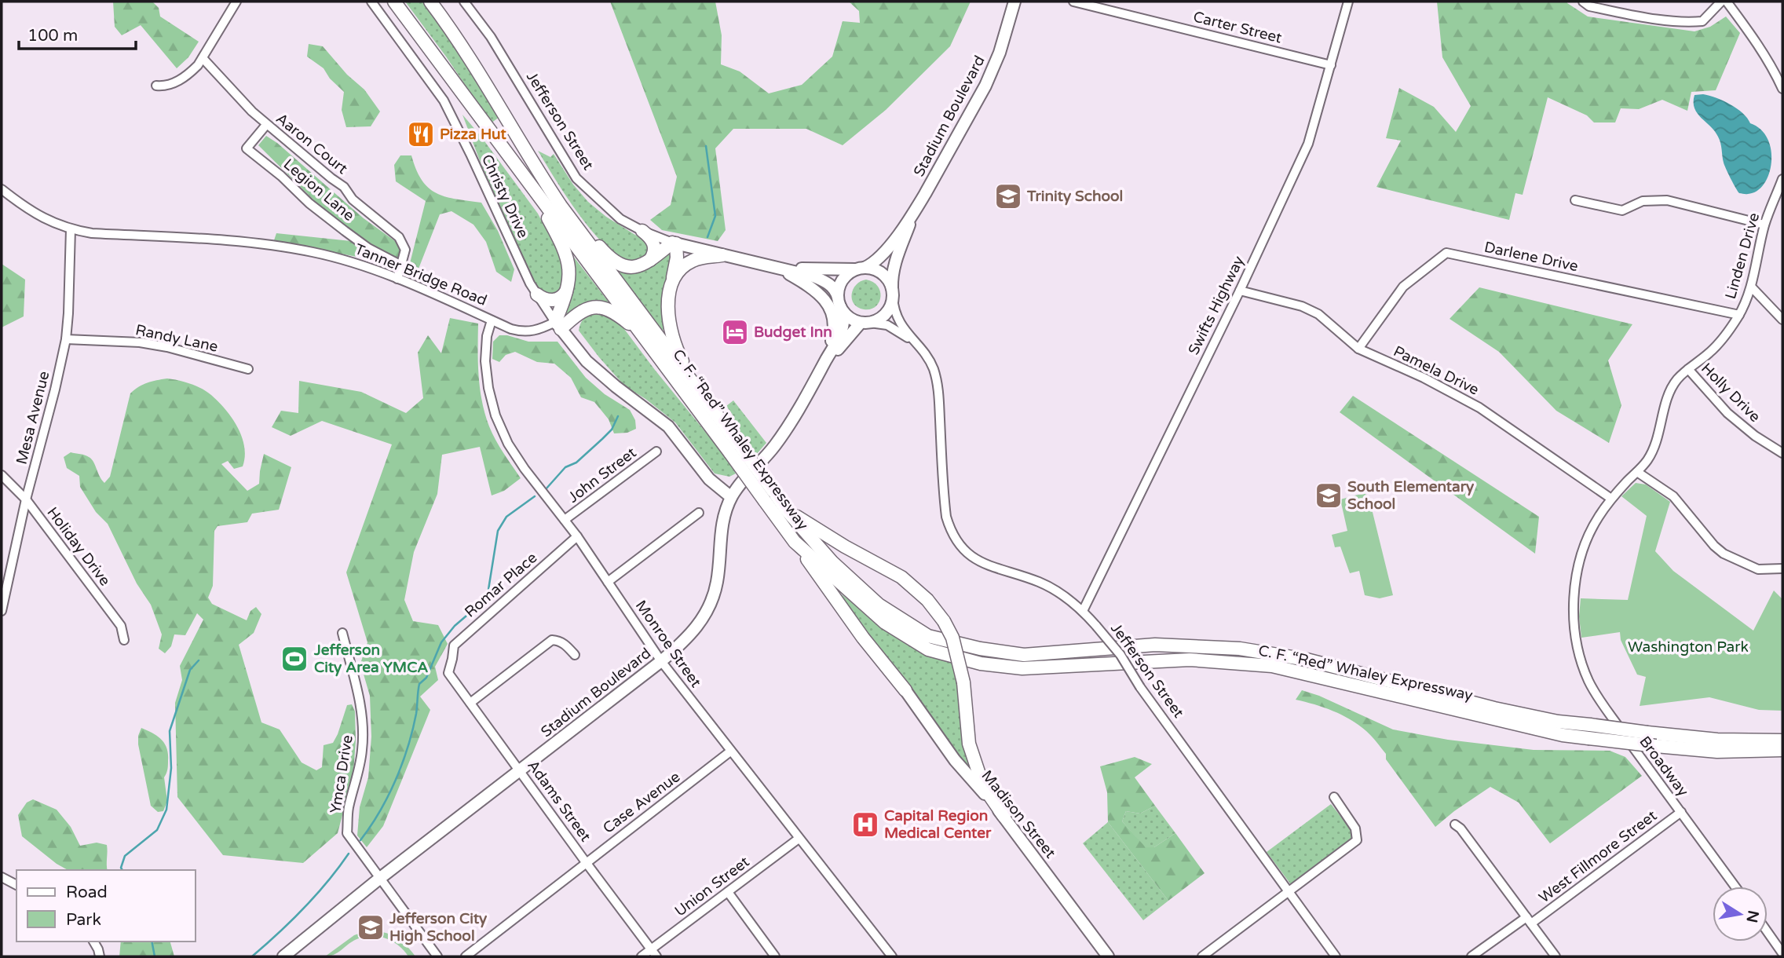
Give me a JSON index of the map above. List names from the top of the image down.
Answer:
{
  "streets": {
    "highway": ["C. F. “Red” Whaley Expressway"],
    "main road": ["Stadium Boulevard", "Jefferson Street", "Madison Street"],
    "street": [
      "Carter Street",
      "Aaron Court",
      "Legion Lane",
      "Christy Drive",
      "Linden Drive",
      "Darlene Drive",
      "Tanner Bridge Road",
      "Swifts Highway",
      "Randy Lane",
      "Pamela Drive",
      "Holly Drive",
      "Mesa Avenue",
      "John Street",
      "Holiday Drive",
      "Romar Place",
      "Monroe Street",
      "Broadway",
      "Ymca Drive",
      "Adams Street",
      "Case Avenue",
      "West Fillmore Street",
      "Union Street"
    ]
  },
  "crossings": [
    ["Carter Street", "Swifts Highway"],
    ["Stadium Boulevard", "Monroe Street"],
    ["Stadium Boulevard", "Ymca Drive"],
    ["Stadium Boulevard", "Adams Street"],
    ["Jefferson Street", "Swifts Highway"],
    ["Aaron Court", "Legion Lane"],
    ["Aaron Court", "Tanner Bridge Road"],
    ["Christy Drive", "Tanner Bridge Road"],
    ["Linden Drive", "Darlene Drive"],
    ["Linden Drive", "Pamela Drive"],
    ["Linden Drive", "Holly Drive"],
    ["Linden Drive", "Broadway"],
    ["Darlene Drive", "Pamela Drive"],
    ["Tanner Bridge Road", "Mesa Avenue"],
    ["Tanner Bridge Road", "Monroe Street"],
    ["Swifts Highway", "Pamela Drive"],
    ["Randy Lane", "Mesa Avenue"],
    ["Mesa Avenue", "Holiday Drive"],
    ["John Street", "Monroe Street"],
    ["Romar Place", "Monroe Street"],
    ["Romar Place", "Adams Street"],
    ["Monroe Street", "Case Avenue"],
    ["Monroe Street", "Union Street"],
    ["Broadway", "West Fillmore Street"],
    ["Adams Street", "Case Avenue"],
    ["Adams Street", "Union Street"]
  ],
  "parks": ["Washington Park"],
  "places": {
    "restaurant": ["Pizza Hut"],
    "school or university": ["Trinity School", "South Elementary School", "Jefferson City High School"],
    "hotel": ["Budget Inn"],
    "sports": ["Jefferson City Area YMCA"],
    "hospital": ["Capital Region Medical Center"]
  },
  "legend": ["Road", "Park"],
  "scale_bar": "100 m",
  "north": "right"
}
